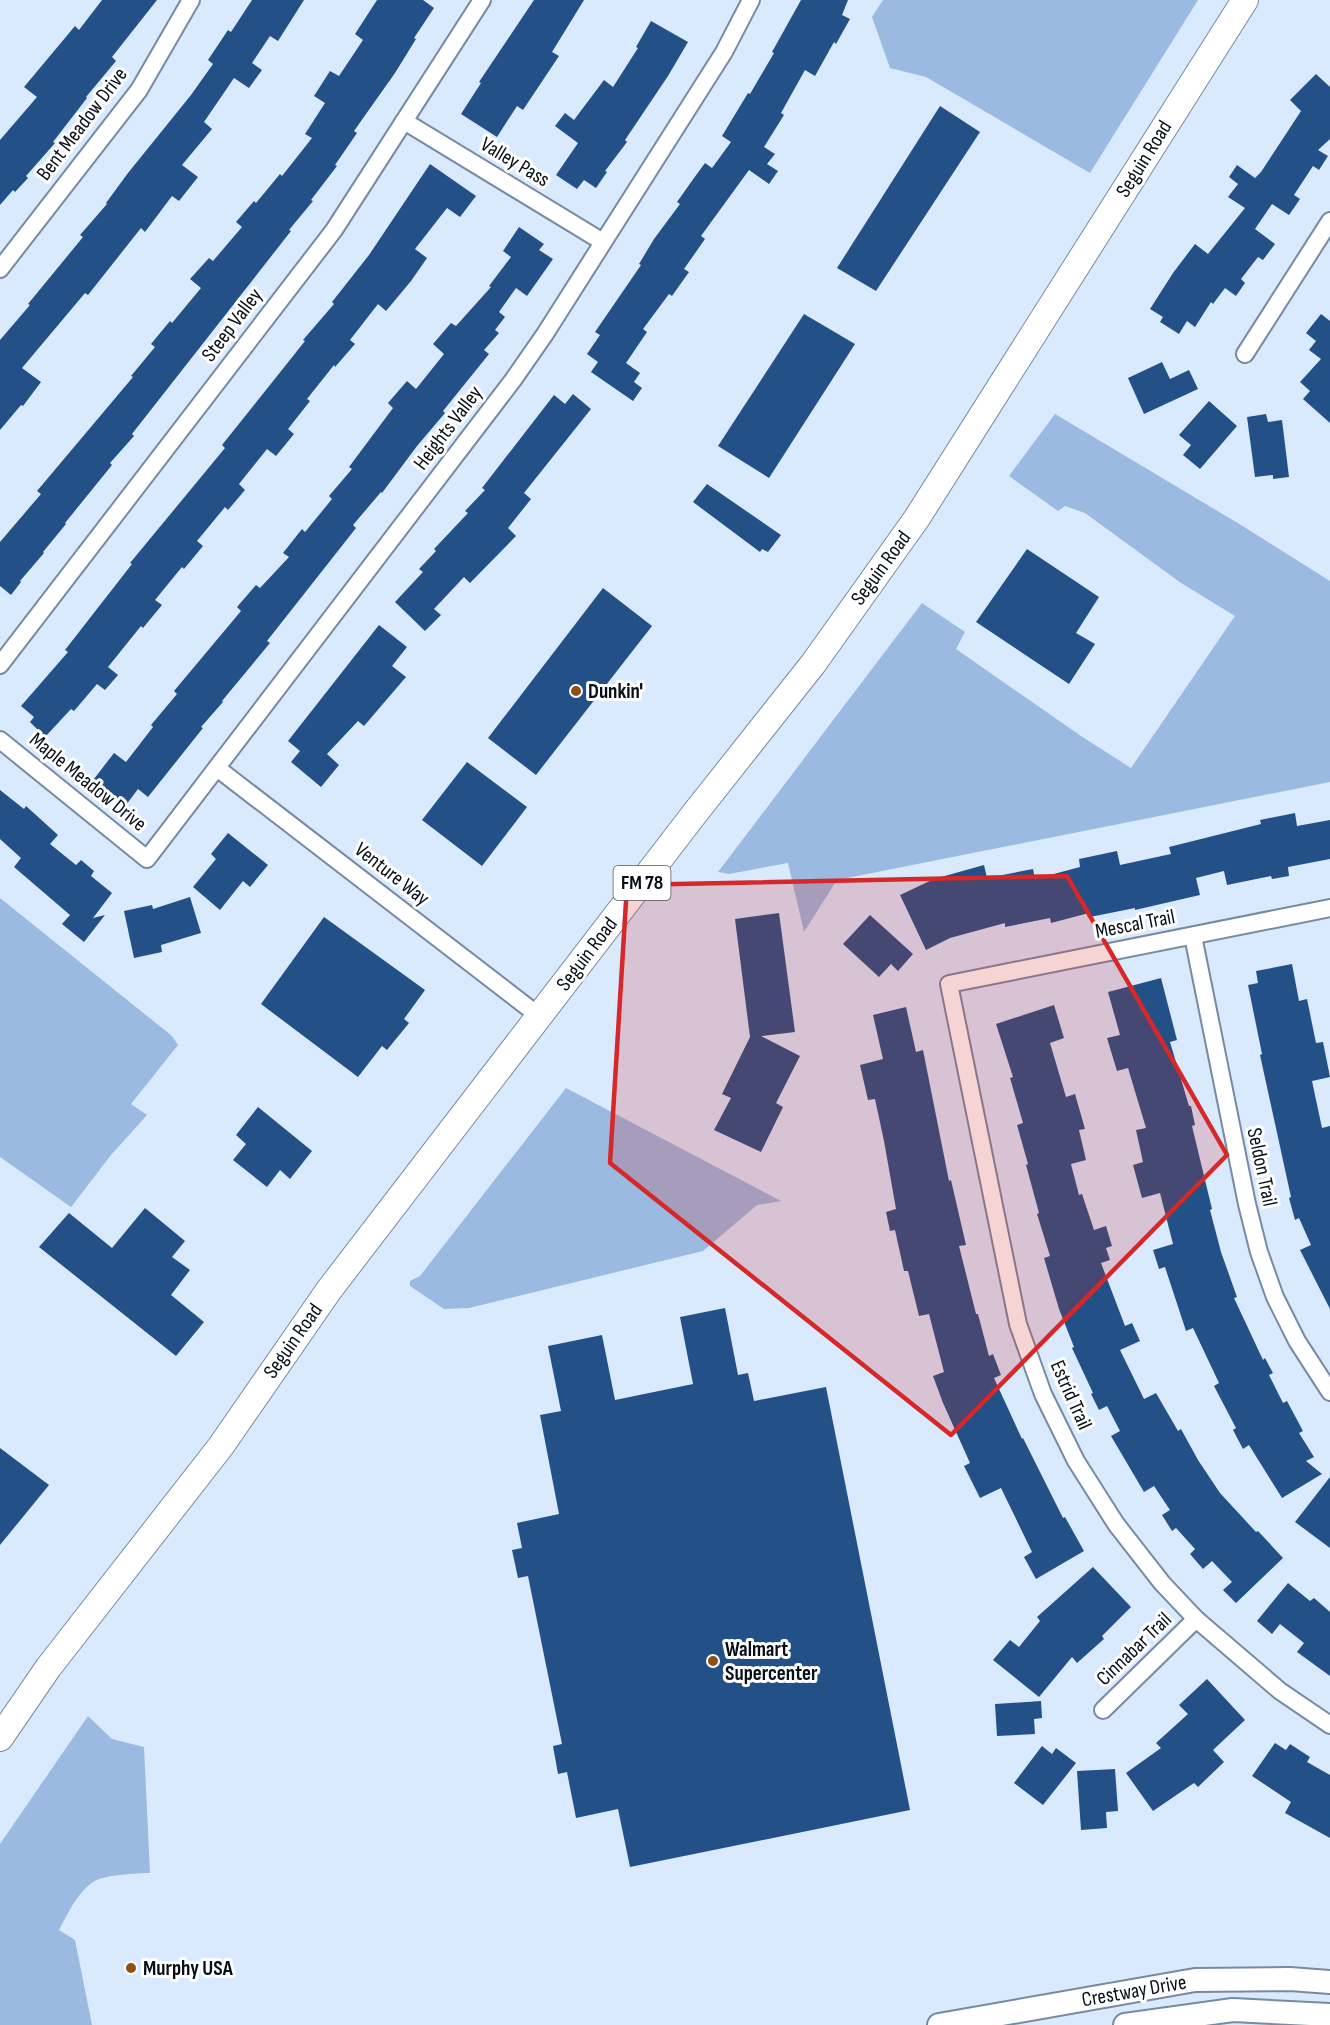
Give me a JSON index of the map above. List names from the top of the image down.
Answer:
{
  "streets": {
    "main road": ["Seguin Road", "FM 78"],
    "street": [
      "Bent Meadow Drive",
      "Valley Pass",
      "Steep Valley",
      "Heights Valley",
      "Maple Meadow Drive",
      "Venture Way",
      "Mescal Trail",
      "Seldon Trail",
      "Estrid Trail",
      "Cinnabar Trail",
      "Crestway Drive"
    ]
  },
  "crossings": [
    ["Seguin Road", "Venture Way"],
    ["Valley Pass", "Steep Valley"],
    ["Valley Pass", "Heights Valley"],
    ["Heights Valley", "Maple Meadow Drive"],
    ["Heights Valley", "Venture Way"],
    ["Mescal Trail", "Seldon Trail"],
    ["Mescal Trail", "Estrid Trail"],
    ["Estrid Trail", "Cinnabar Trail"]
  ],
  "places": ["Dunkin'", "Walmart Supercenter", "Murphy USA"]
}
